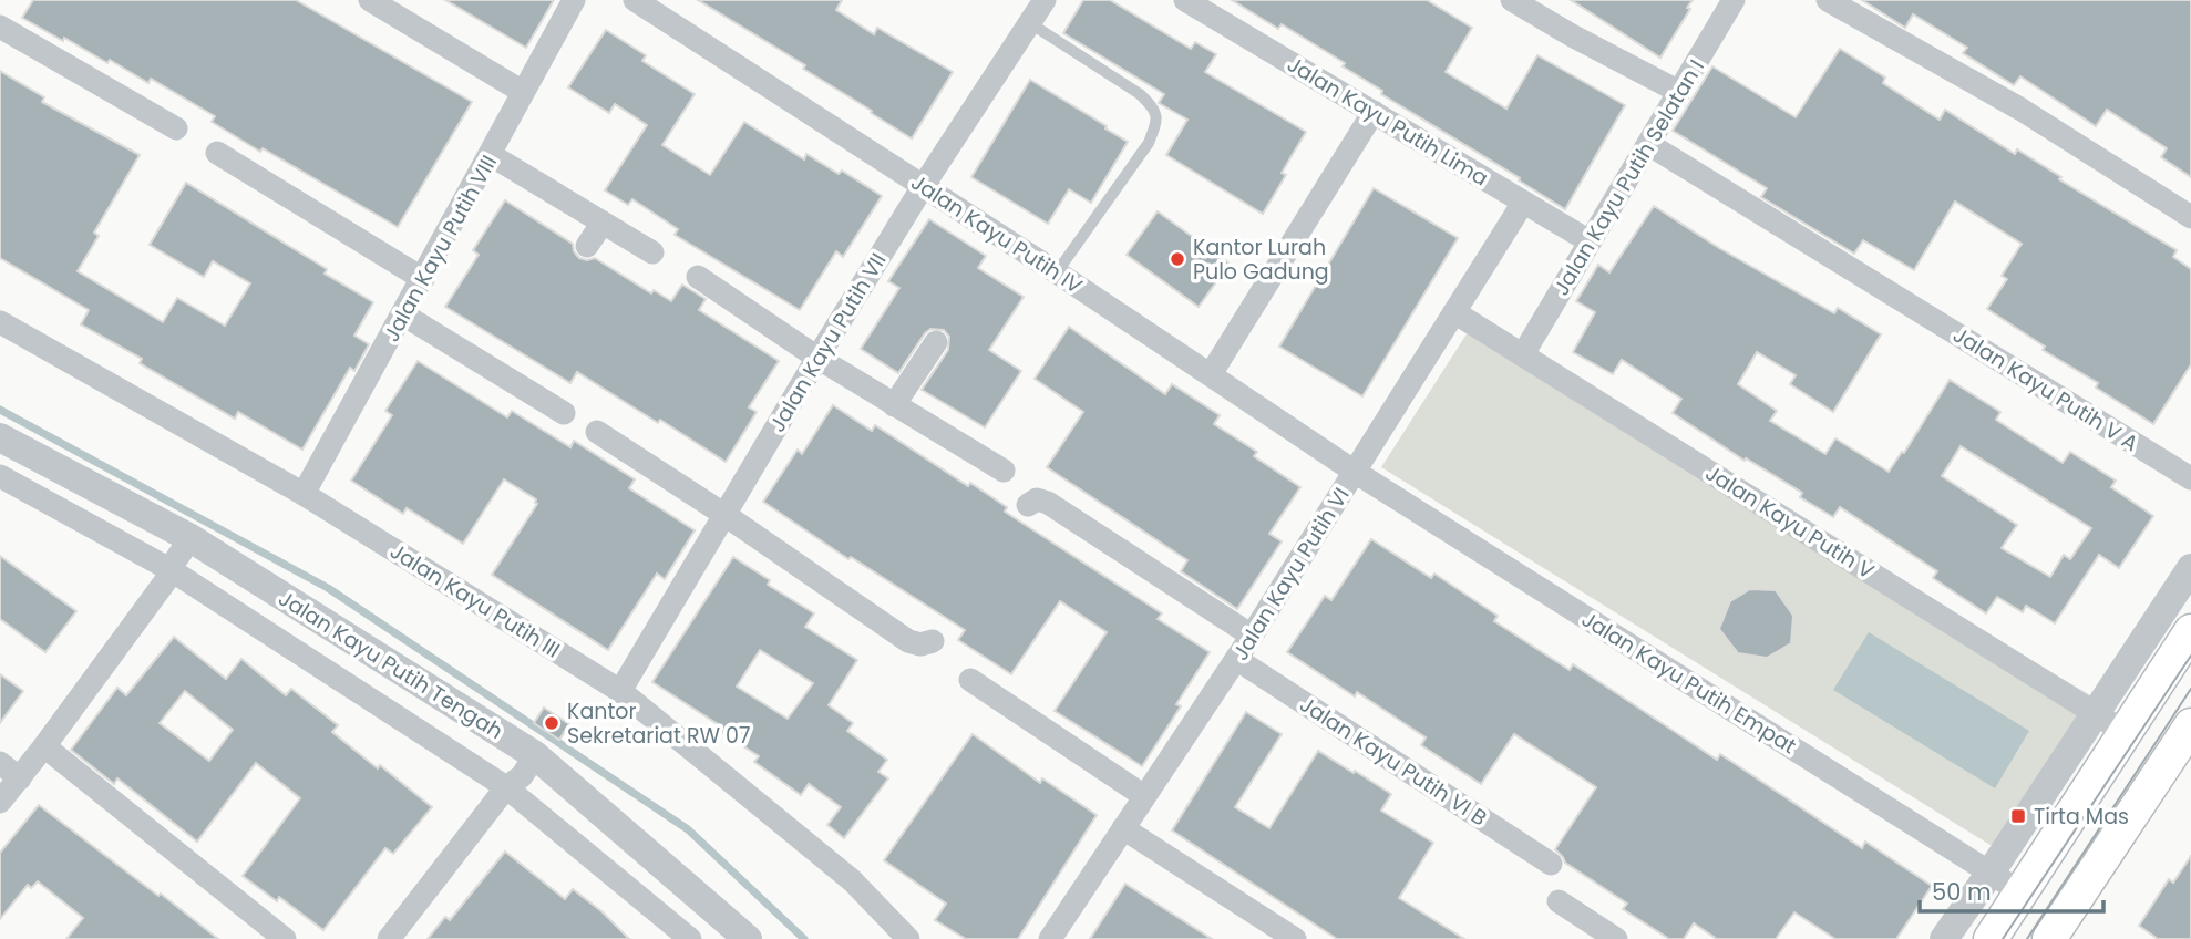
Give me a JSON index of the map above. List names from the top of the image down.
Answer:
{
  "streets": {
    "street": [
      "Jalan Kayu Putih Lima",
      "Jalan Kayu Putih Selatan I",
      "Jalan Kayu Putih IV",
      "Jalan Kayu Putih VIII",
      "Jalan Kayu Putih VII",
      "Jalan Kayu Putih V A",
      "Jalan Kayu Putih V",
      "Jalan Kayu Putih VI",
      "Jalan Kayu Putih III",
      "Jalan Kayu Putih Tengah",
      "Jalan Kayu Putih Empat",
      "Jalan Kayu Putih VI B"
    ]
  },
  "crossings": [
    ["Jalan Kayu Putih Lima", "Jalan Kayu Putih Selatan I"],
    ["Jalan Kayu Putih Lima", "Jalan Kayu Putih VI"],
    ["Jalan Kayu Putih Selatan I", "Jalan Kayu Putih V A"],
    ["Jalan Kayu Putih Selatan I", "Jalan Kayu Putih V"],
    ["Jalan Kayu Putih IV", "Jalan Kayu Putih VII"],
    ["Jalan Kayu Putih IV", "Jalan Kayu Putih VI"],
    ["Jalan Kayu Putih IV", "Jalan Kayu Putih Empat"],
    ["Jalan Kayu Putih VIII", "Jalan Kayu Putih III"],
    ["Jalan Kayu Putih VII", "Jalan Kayu Putih III"],
    ["Jalan Kayu Putih V", "Jalan Kayu Putih VI"],
    ["Jalan Kayu Putih VI", "Jalan Kayu Putih Empat"],
    ["Jalan Kayu Putih VI", "Jalan Kayu Putih VI B"]
  ],
  "places": {
    "other": ["Kantor Lurah Pulo Gadung", "Kantor Sekretariat RW 07"],
    "transit": ["Tirta Mas"]
  },
  "scale_bar": "50 m"
}
